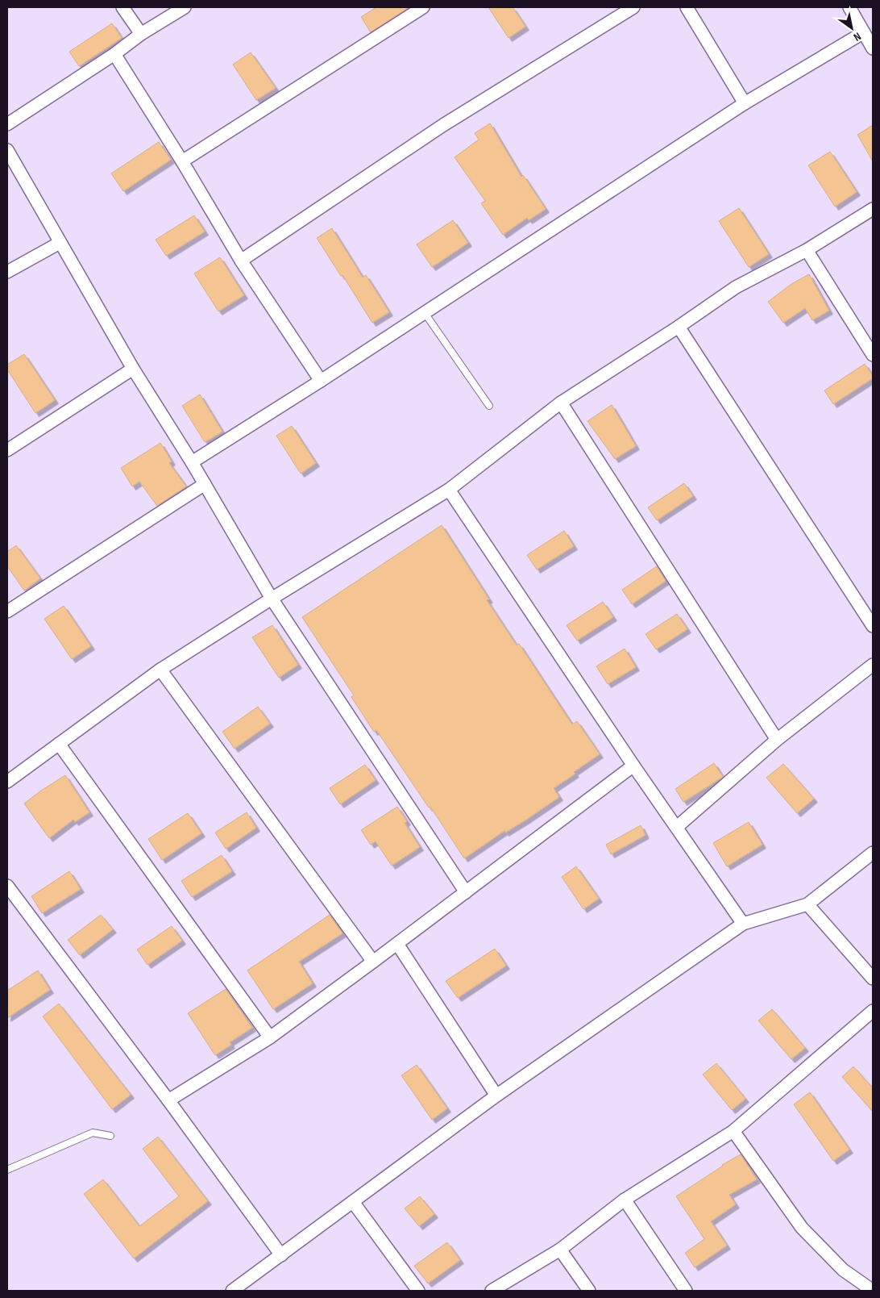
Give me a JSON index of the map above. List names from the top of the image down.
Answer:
{
  "north": "bottom right"
}
